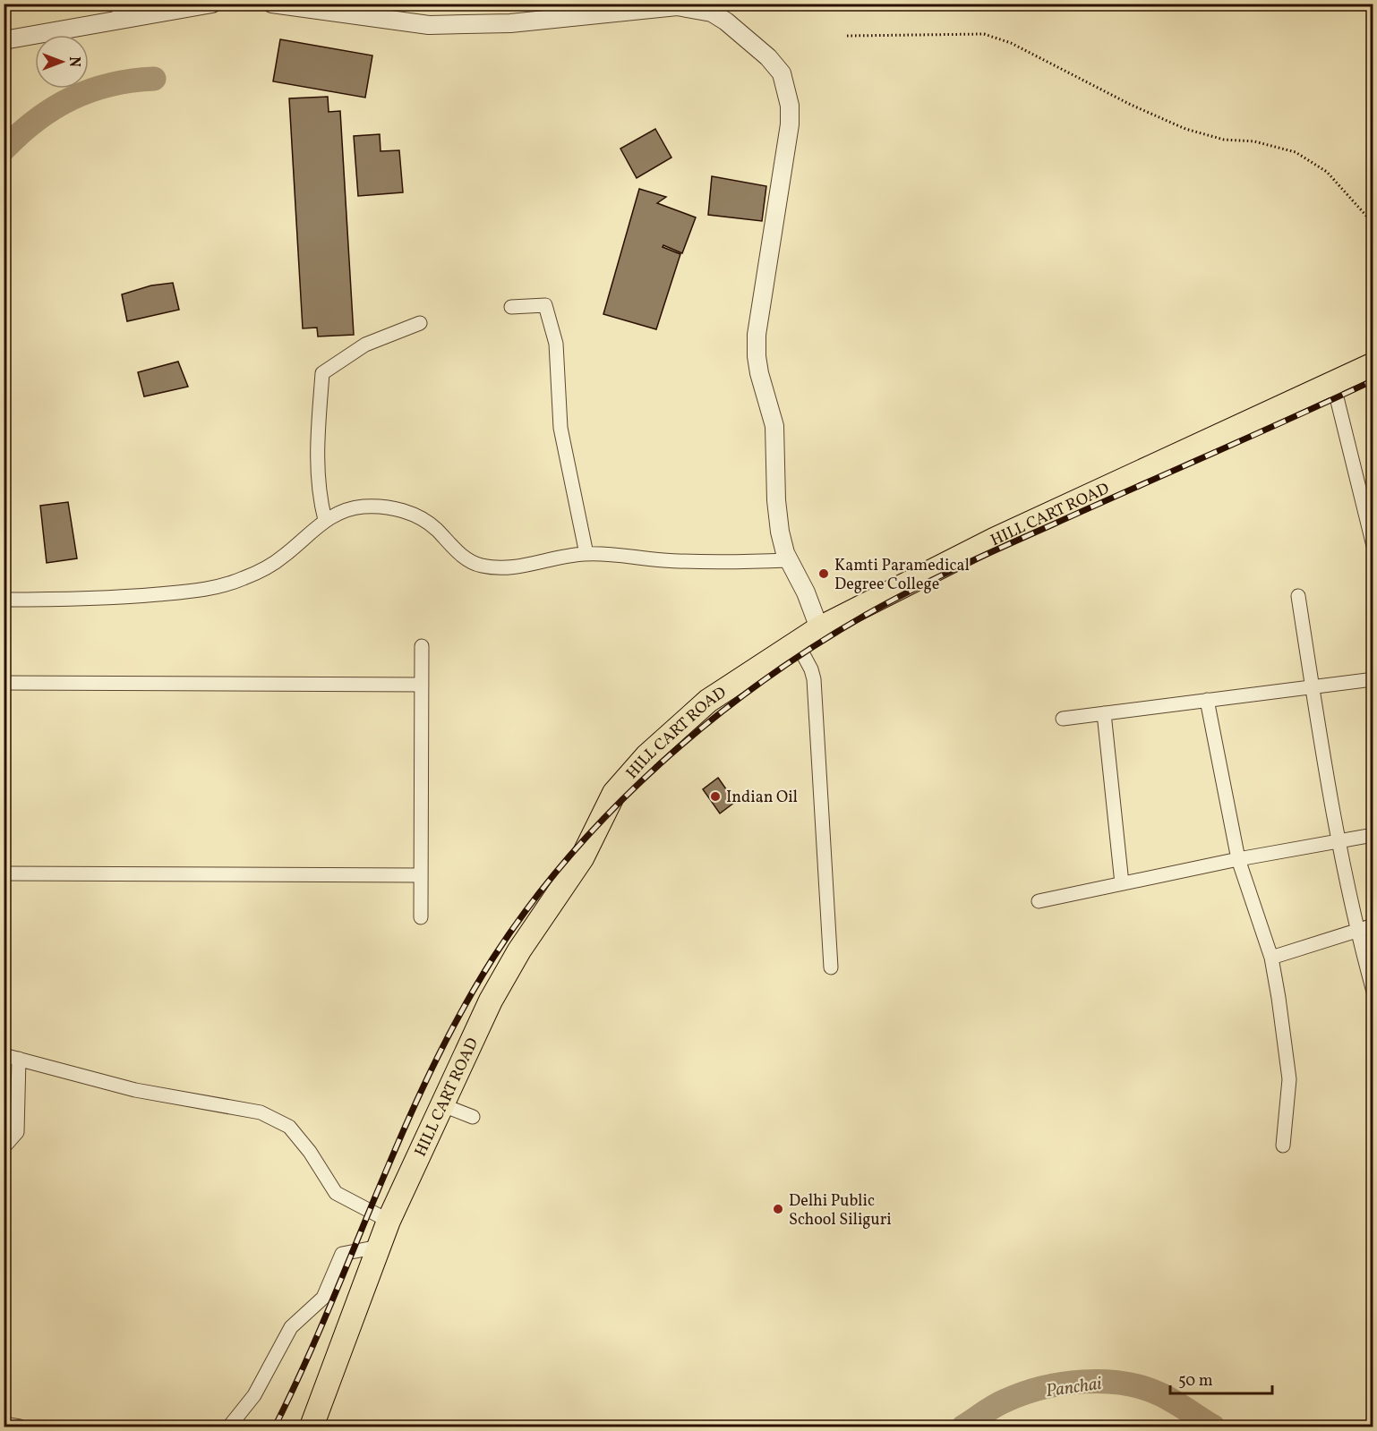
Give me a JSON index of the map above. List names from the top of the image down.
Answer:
{
  "streets": {
    "highway": ["HILL CART ROAD"]
  },
  "water": ["Panchai"],
  "places": ["Kamti Paramedical Degree College", "Indian Oil", "Delhi Public School Siliguri"],
  "scale_bar": "50 m",
  "north": "right"
}
